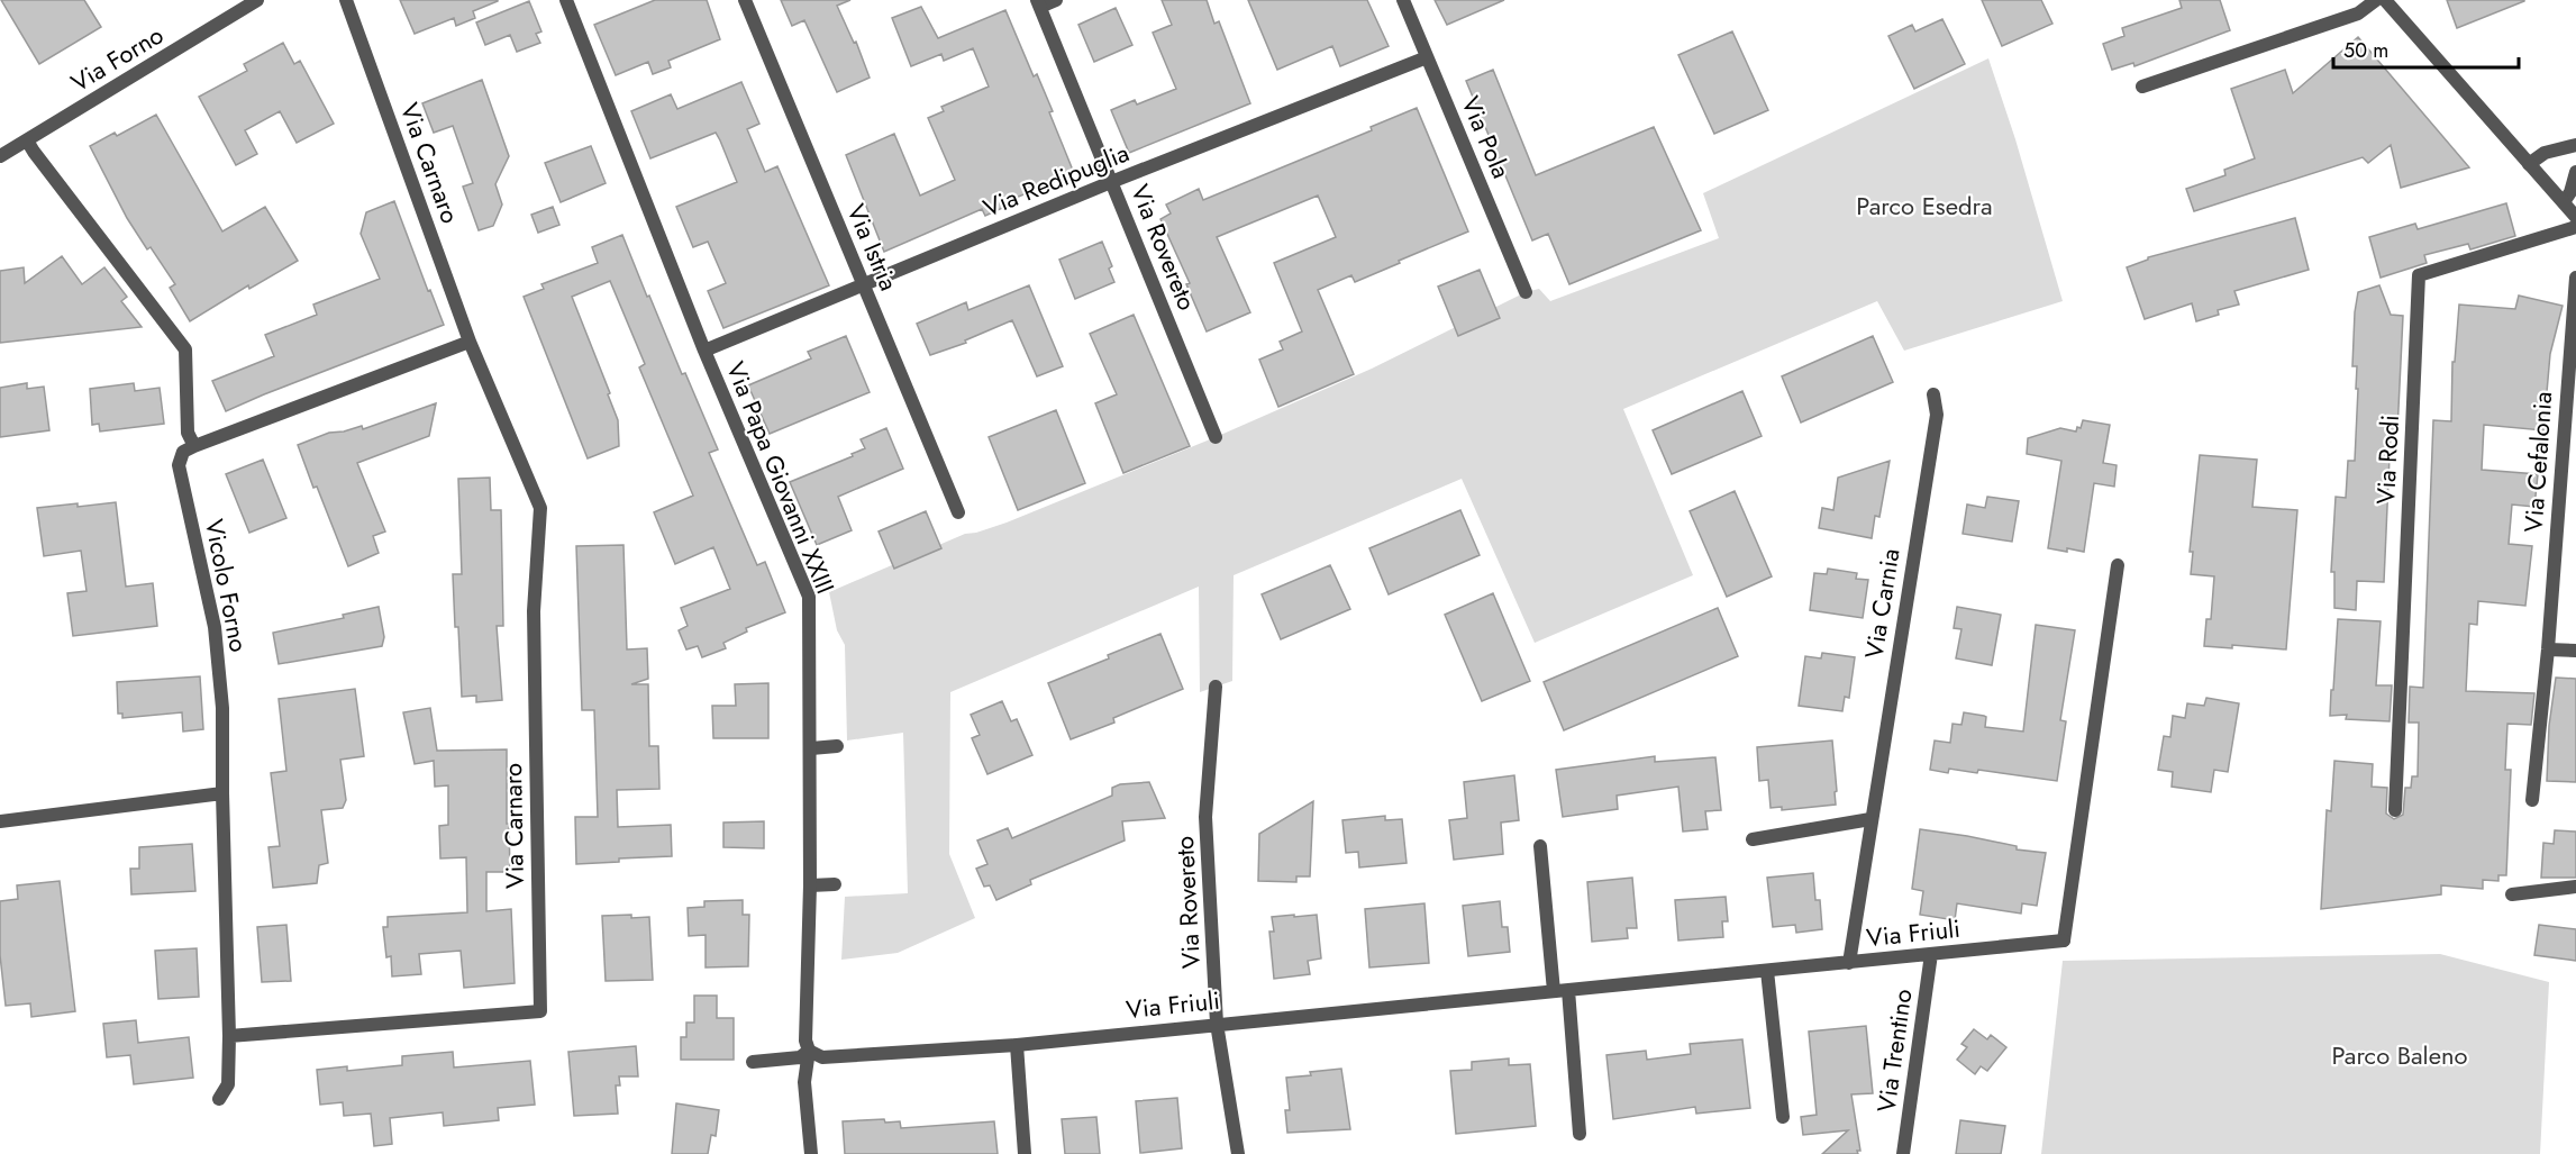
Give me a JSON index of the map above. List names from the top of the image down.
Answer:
{
  "streets": {
    "street": [
      "Via Forno",
      "Via Pola",
      "Via Carnaro",
      "Via Redipuglia",
      "Via Istria",
      "Via Rovereto",
      "Via Rodi",
      "Via Cefalonia",
      "Via Papa Giovanni XXIII",
      "Vicolo Forno",
      "Via Carnia",
      "Via Friuli",
      "Via Trentino"
    ]
  },
  "crossings": [
    ["Via Pola", "Via Redipuglia"],
    ["Via Carnaro", "Vicolo Forno"],
    ["Via Redipuglia", "Via Istria"],
    ["Via Redipuglia", "Via Rovereto"],
    ["Via Redipuglia", "Via Papa Giovanni XXIII"],
    ["Via Rovereto", "Via Friuli"],
    ["Via Papa Giovanni XXIII", "Via Friuli"],
    ["Via Carnia", "Via Friuli"],
    ["Via Friuli", "Via Trentino"]
  ],
  "parks": ["Parco Esedra", "Parco Baleno"],
  "scale_bar": "50 m"
}
